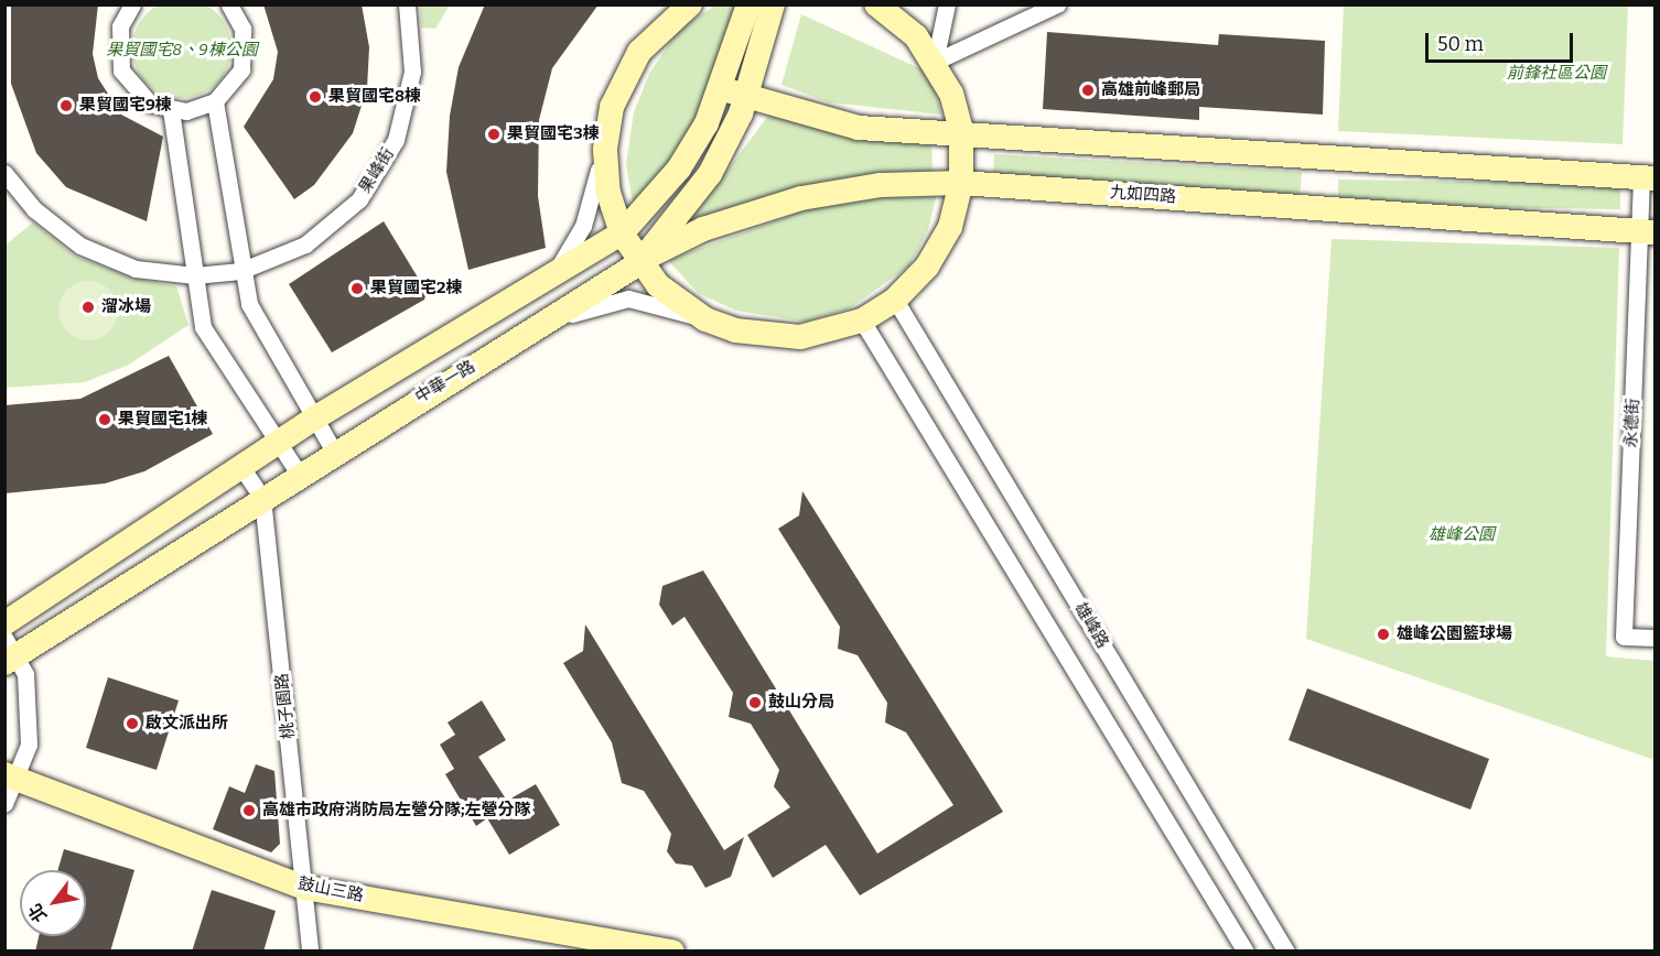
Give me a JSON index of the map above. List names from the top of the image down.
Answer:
{
  "streets": {
    "street": [
      "果峰街",
      "九如四路",
      "中華一路",
      "永德街",
      "雄峰路",
      "桃子園路",
      "鼓山三路"
    ]
  },
  "crossings": [
    ["九如四路", "中華一路"],
    ["九如四路", "永德街"],
    ["中華一路", "桃子園路"],
    ["桃子園路", "鼓山三路"]
  ],
  "parks": ["果貿國宅8、9棟公園", "前鋒社區公園", "雄峰公園"],
  "places": [
    "高雄前峰郵局",
    "果貿國宅8棟",
    "果貿國宅9棟",
    "果貿國宅3棟",
    "果貿國宅2棟",
    "溜冰場",
    "果貿國宅1棟",
    "雄峰公園籃球場",
    "鼓山分局",
    "啟文派出所",
    "高雄市政府消防局左營分隊;左營分隊"
  ],
  "scale_bar": "50 m",
  "north": "bottom left"
}
